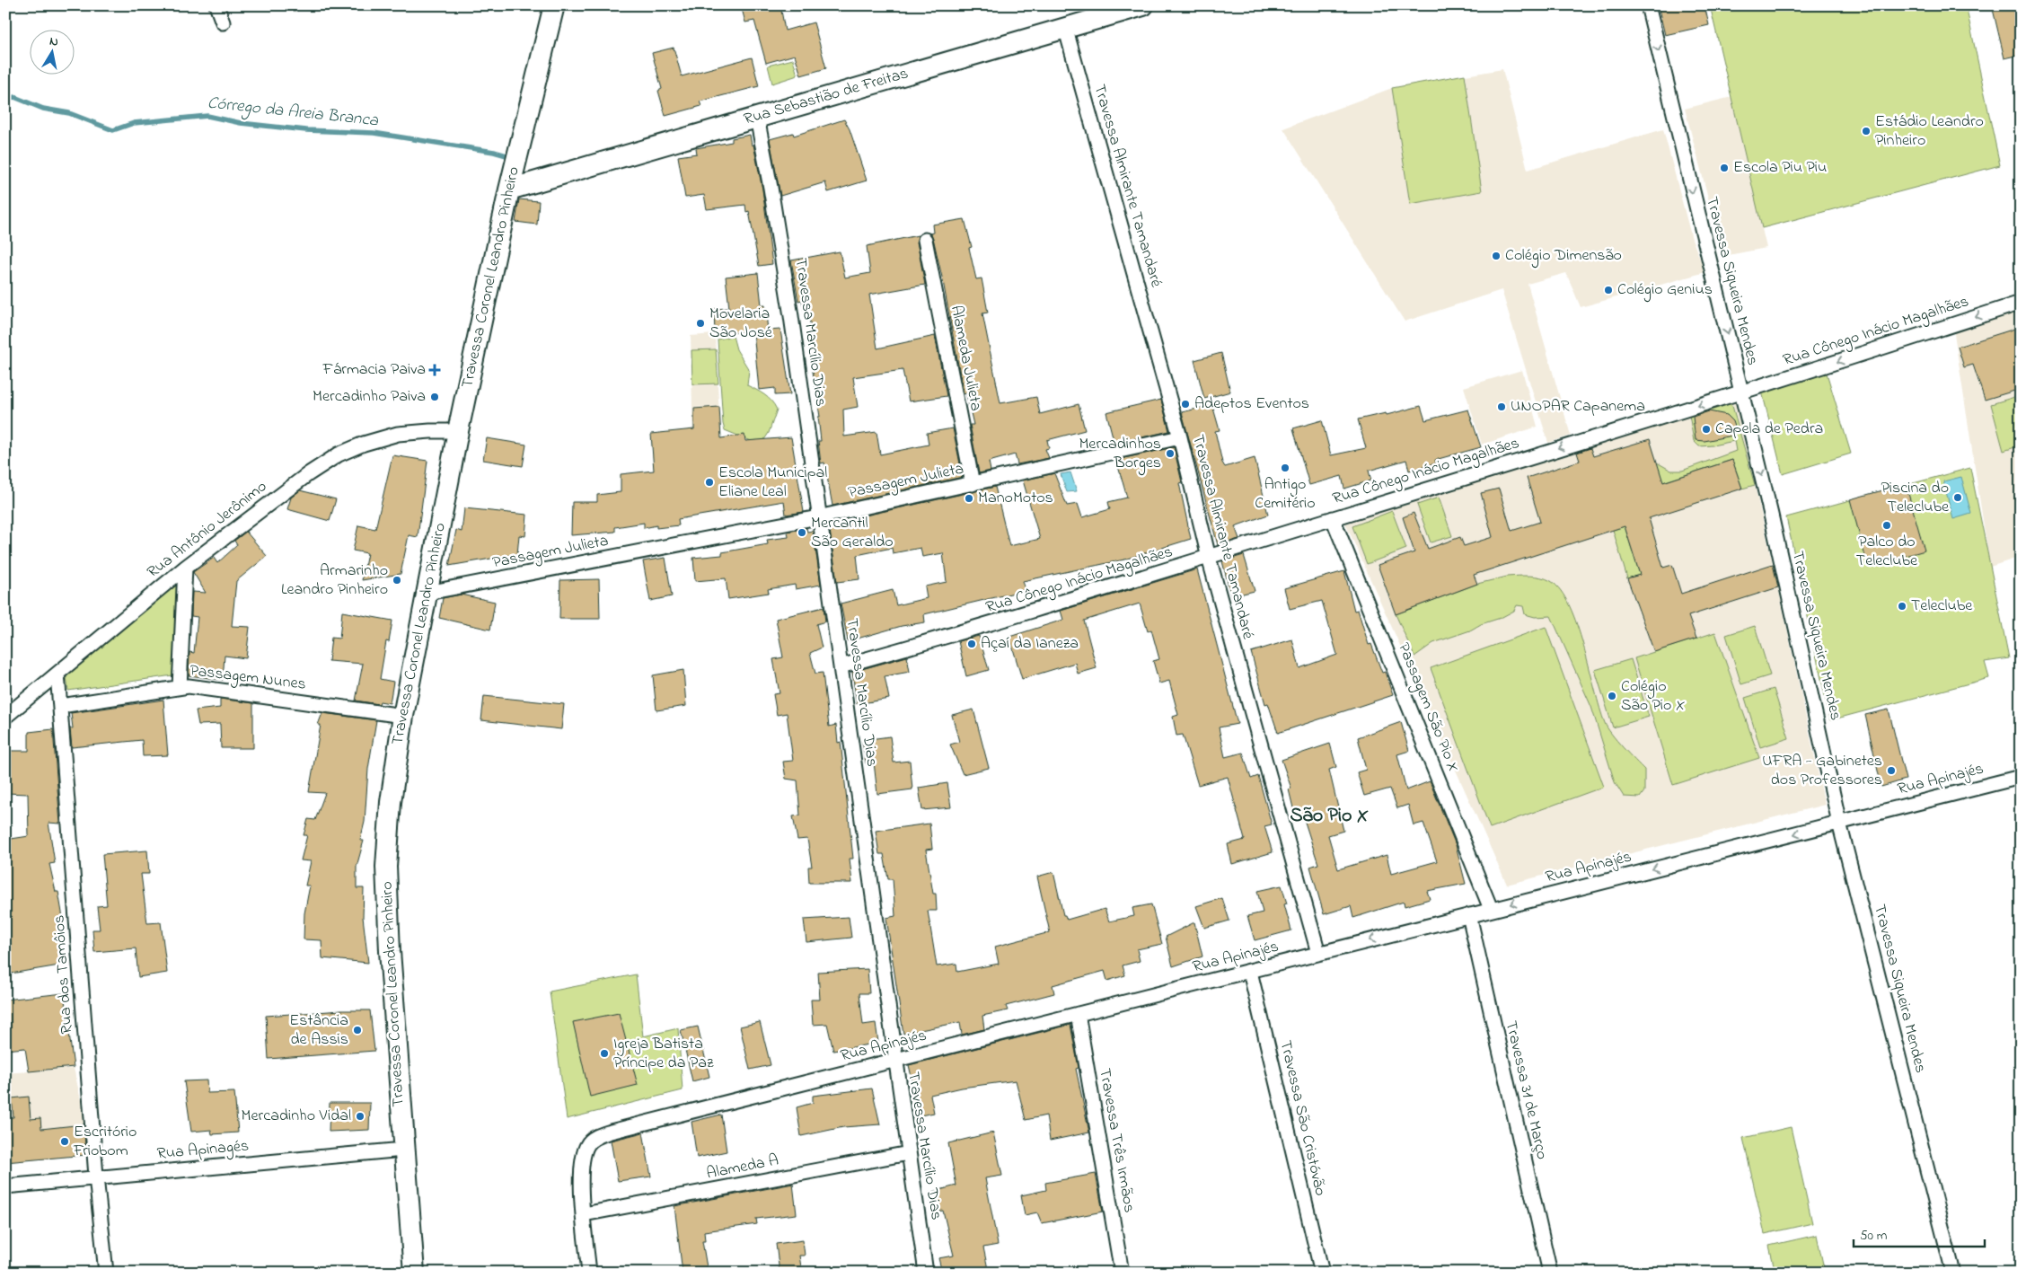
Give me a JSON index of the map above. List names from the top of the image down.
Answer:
{
  "streets": {
    "street": [
      "Rua Sebastião de Freitas",
      "Travessa Almirante Tamandaré",
      "Travessa Coronel Leandro Pinheiro",
      "Travessa Siqueira Mendes",
      "Rua Cônego Inácio Magalhães",
      "Travessa Marcílio Dias",
      "Alameda Julieta",
      "Passagem Julieta",
      "Rua Antônio Jerônimo",
      "Passagem Nunes",
      "Passagem São Pio X",
      "Rua Apinajés",
      "Rua dos Tamôios",
      "Travessa 31 de Março",
      "Travessa São Cristóvão",
      "Travessa Três Irmãos",
      "Rua Apinagés",
      "Alameda A"
    ]
  },
  "crossings": [
    ["Rua Sebastião de Freitas", "Travessa Almirante Tamandaré"],
    ["Rua Sebastião de Freitas", "Travessa Coronel Leandro Pinheiro"],
    ["Rua Sebastião de Freitas", "Travessa Marcílio Dias"],
    ["Travessa Almirante Tamandaré", "Rua Cônego Inácio Magalhães"],
    ["Travessa Almirante Tamandaré", "Passagem Julieta"],
    ["Travessa Almirante Tamandaré", "Rua Apinajés"],
    ["Travessa Coronel Leandro Pinheiro", "Passagem Julieta"],
    ["Travessa Coronel Leandro Pinheiro", "Rua Antônio Jerônimo"],
    ["Travessa Coronel Leandro Pinheiro", "Passagem Nunes"],
    ["Travessa Coronel Leandro Pinheiro", "Rua Apinagés"],
    ["Travessa Siqueira Mendes", "Rua Cônego Inácio Magalhães"],
    ["Travessa Siqueira Mendes", "Rua Apinajés"],
    ["Rua Cônego Inácio Magalhães", "Travessa Marcílio Dias"],
    ["Rua Cônego Inácio Magalhães", "Passagem São Pio X"],
    ["Travessa Marcílio Dias", "Passagem Julieta"],
    ["Travessa Marcílio Dias", "Rua Apinajés"],
    ["Travessa Marcílio Dias", "Alameda A"],
    ["Alameda Julieta", "Passagem Julieta"],
    ["Rua Antônio Jerônimo", "Rua dos Tamôios"],
    ["Passagem Nunes", "Rua dos Tamôios"],
    ["Passagem São Pio X", "Rua Apinajés"],
    ["Rua Apinajés", "Travessa 31 de Março"],
    ["Rua Apinajés", "Travessa São Cristóvão"],
    ["Rua Apinajés", "Travessa Três Irmãos"],
    ["Rua Apinajés", "Alameda A"],
    ["Rua dos Tamôios", "Rua Apinagés"]
  ],
  "one_way": ["Travessa Siqueira Mendes", "Rua Cônego Inácio Magalhães"],
  "districts": ["São Pio X"],
  "water": ["Córrego da Areia Branca"],
  "places": {
    "other": [
      "Estádio Leandro Pinheiro",
      "Escola Piu Piu",
      "Colégio Dimensão",
      "Colégio Genius",
      "Movelaria São José",
      "Mercadinho Paiva",
      "Adeptos Eventos",
      "UNOPAR Capanema",
      "Capela de Pedra",
      "Mercadinhos Borges",
      "Antigo Cemitério",
      "Escola Municipal Eliane Leal",
      "Piscina do Teleclube",
      "ManoMotos",
      "Palco do Teleclube",
      "Mercantil São Geraldo",
      "Armarinho Leandro Pinheiro",
      "Teleclube",
      "Açaí da Ianeza",
      "Colégio São Pio X",
      "UFRA - Gabinetes dos Professores",
      "Estância de Assis",
      "Igreja Batista Príncipe da Paz",
      "Mercadinho Vidal",
      "Escritório Friobom"
    ],
    "health": ["Fármacia Paiva"]
  },
  "scale_bar": "50 m",
  "north": "top"
}
